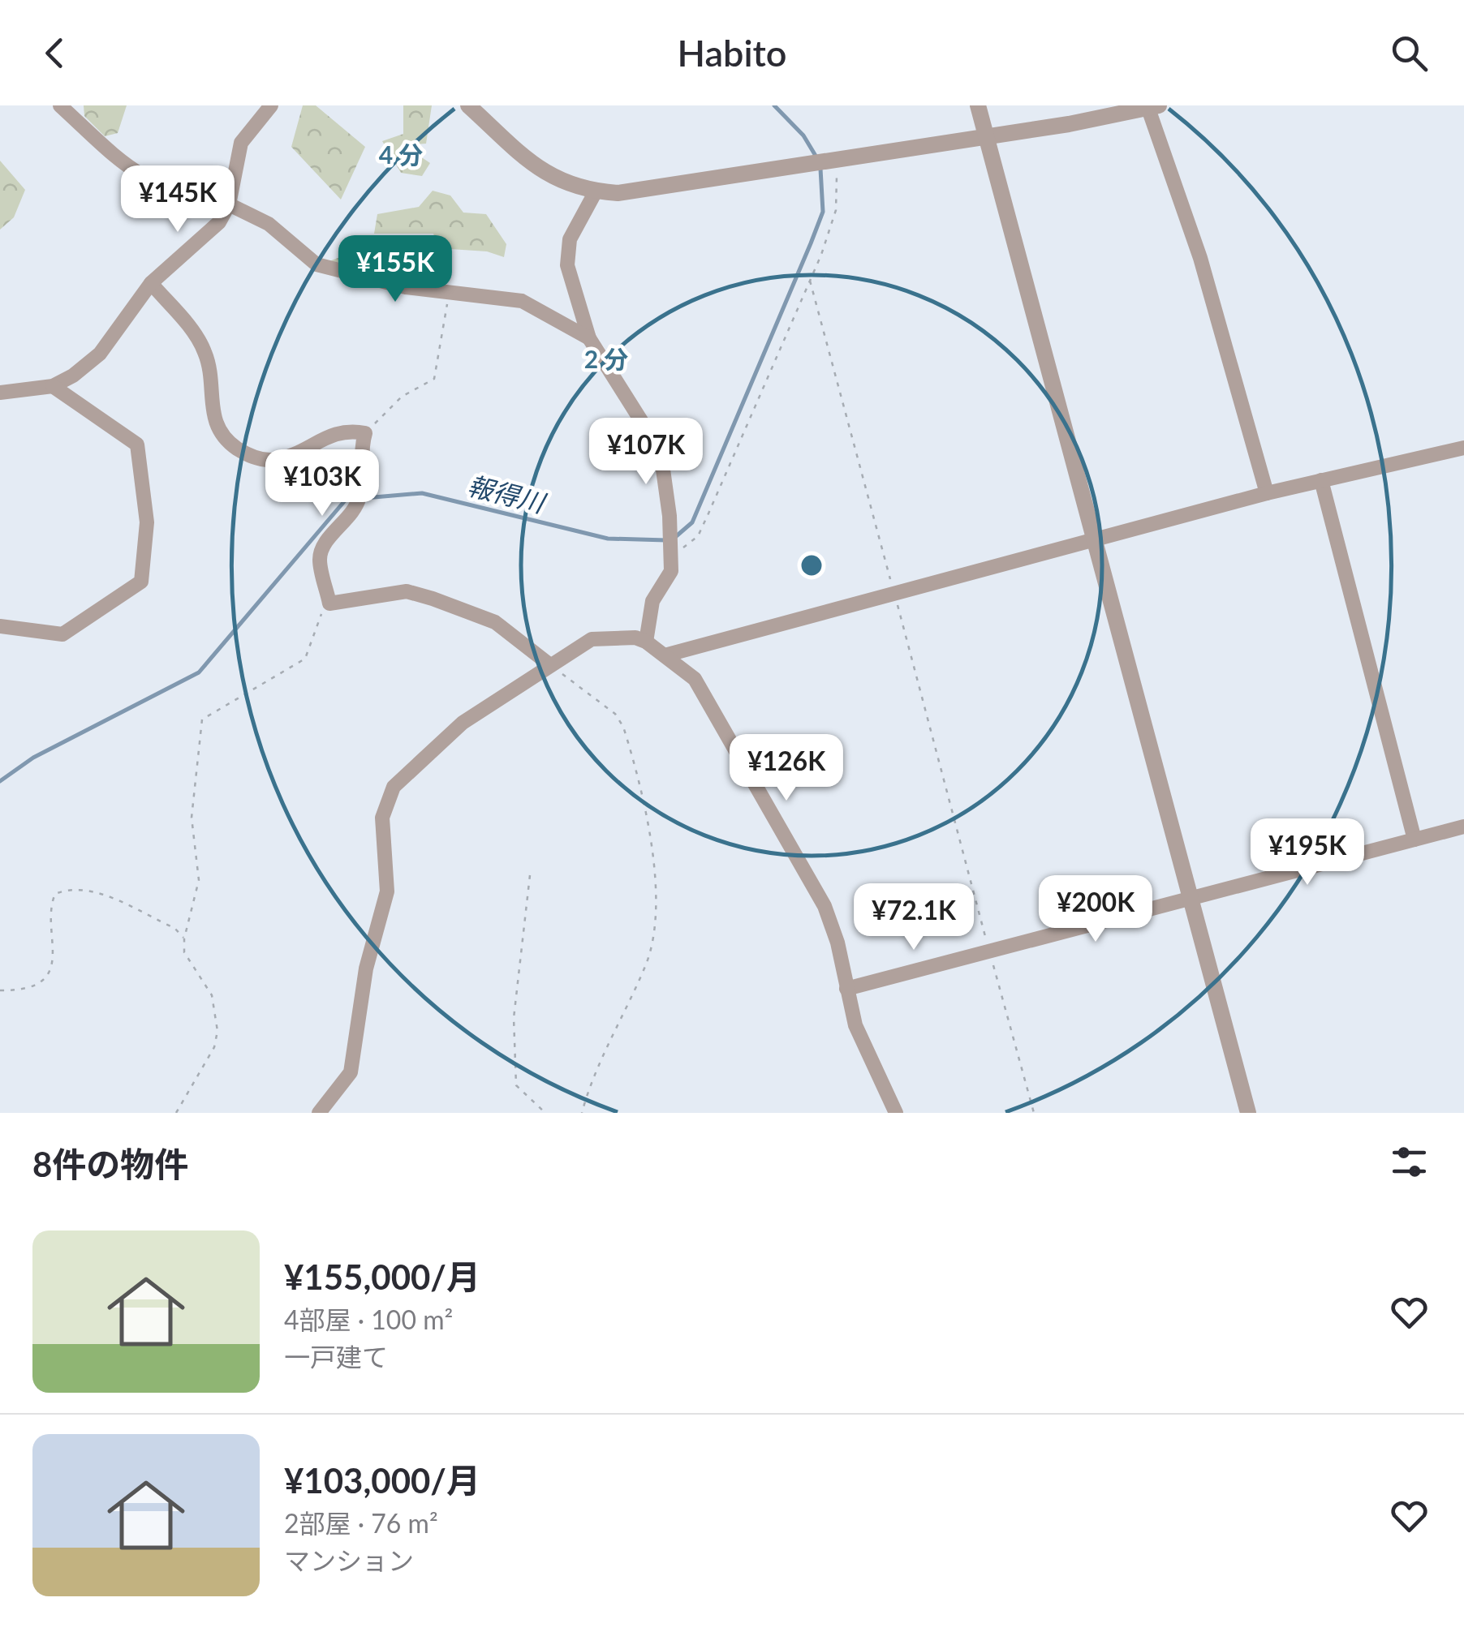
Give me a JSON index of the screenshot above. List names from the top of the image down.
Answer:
{
  "water": ["報得川"],
  "page": {
    "header": "Habito",
    "price": [
      "¥145K",
      "¥155K",
      "¥107K",
      "¥103K",
      "¥126K",
      "¥195K",
      "¥200K",
      "¥72.1K"
    ],
    "heading": "8件の物件",
    "list": [
      {
        "name": "¥155,000/月",
        "note": "4部屋 · 100 m² · 一戸建て"
      },
      {
        "name": "¥103,000/月",
        "note": "2部屋 · 76 m² · マンション"
      }
    ]
  },
  "rings": ["4 分", "2 分"]
}
